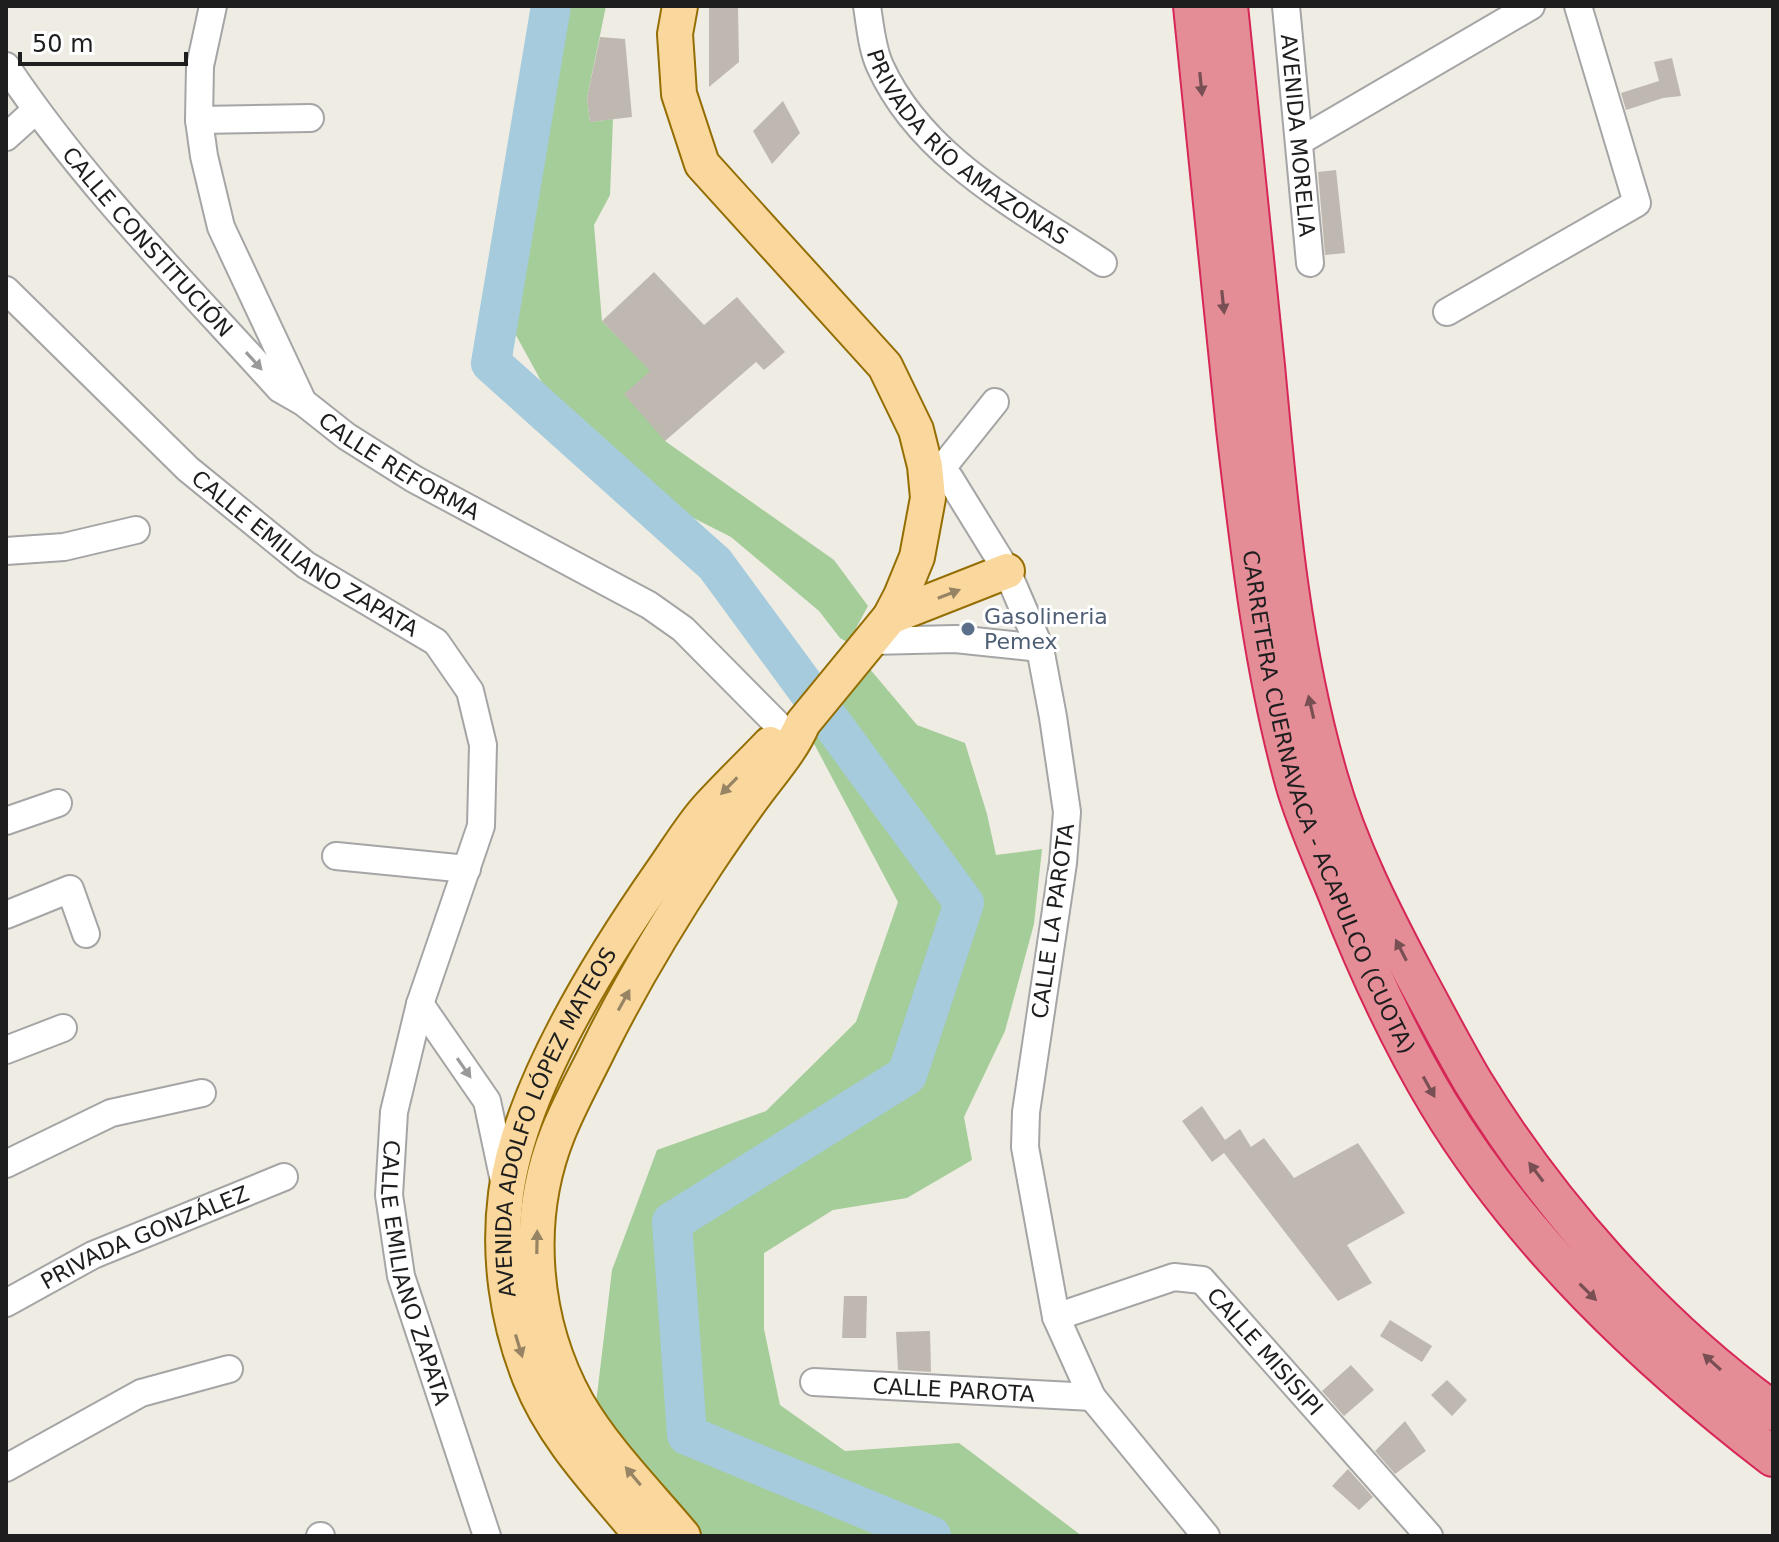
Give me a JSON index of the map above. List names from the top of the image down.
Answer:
{
  "streets": {
    "highway": ["CARRETERA CUERNAVACA - ACAPULCO (CUOTA)"],
    "main road": ["AVENIDA ADOLFO LÓPEZ MATEOS"],
    "street": [
      "AVENIDA MORELIA",
      "PRIVADA RÍO AMAZONAS",
      "CALLE CONSTITUCIÓN",
      "CALLE REFORMA",
      "CALLE EMILIANO ZAPATA",
      "CALLE LA PAROTA",
      "PRIVADA GONZÁLEZ",
      "CALLE MISISIPI",
      "CALLE PAROTA"
    ]
  },
  "crossings": [
    ["CALLE CONSTITUCIÓN", "CALLE REFORMA"],
    ["CALLE REFORMA", "AVENIDA ADOLFO LÓPEZ MATEOS"],
    ["CALLE LA PAROTA", "CALLE MISISIPI"],
    ["CALLE LA PAROTA", "CALLE PAROTA"]
  ],
  "one_way": ["CALLE CONSTITUCIÓN"],
  "places": ["Gasolineria Pemex"],
  "scale_bar": "50 m"
}
